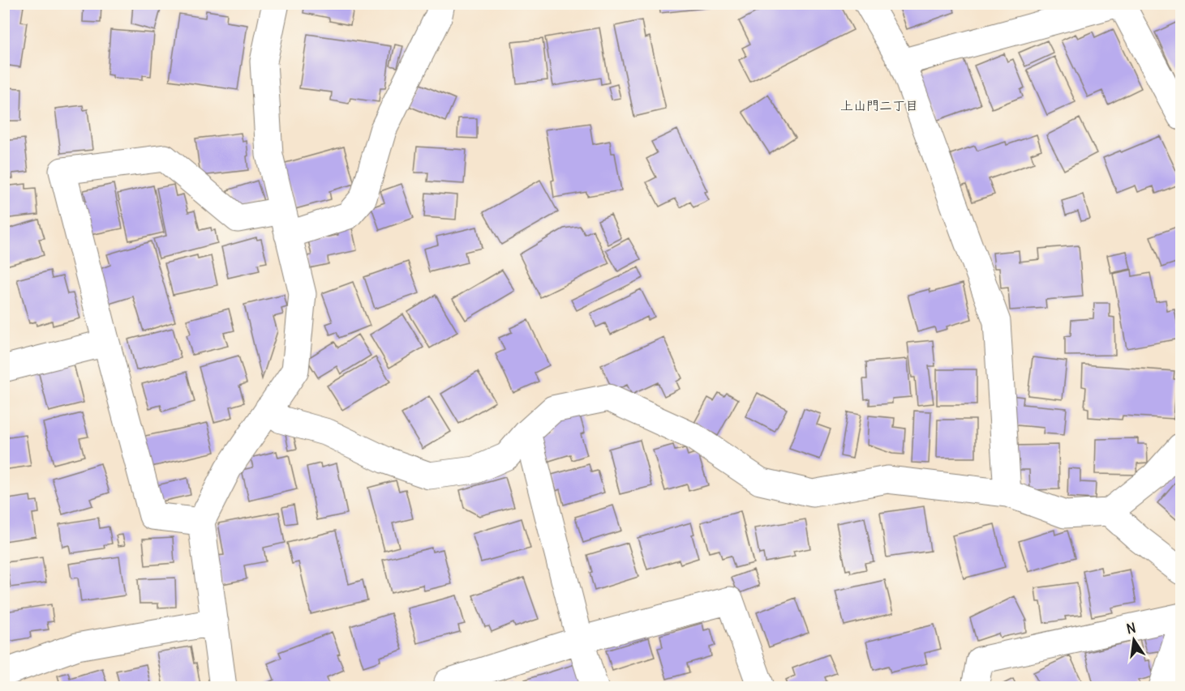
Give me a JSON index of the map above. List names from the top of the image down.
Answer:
{
  "districts": ["上山門二丁目"],
  "north": "top"
}
